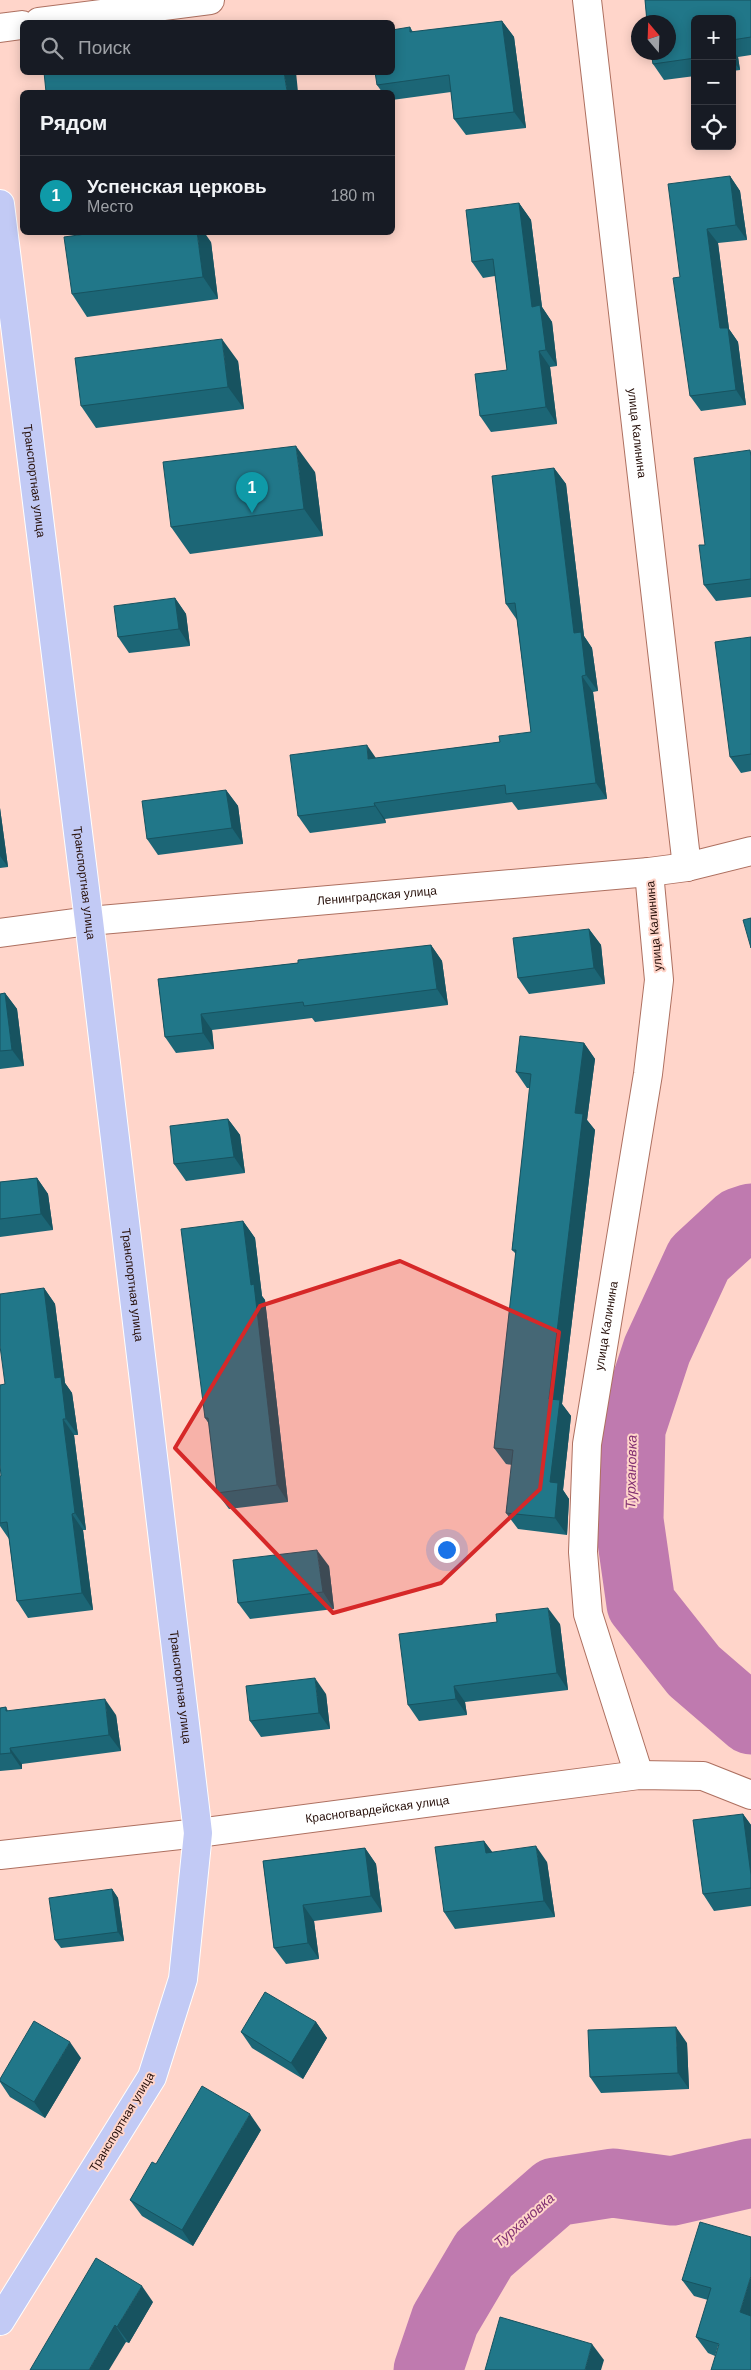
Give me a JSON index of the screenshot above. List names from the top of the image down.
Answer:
{
  "streets": {
    "main road": ["Транспортная улица"],
    "street": ["улица Калинина", "Ленинградская улица", "Красногвардейская улица"]
  },
  "crossings": [
    ["улица Калинина", "Ленинградская улица"],
    ["улица Калинина", "Красногвардейская улица"],
    ["Транспортная улица", "Ленинградская улица"],
    ["Транспортная улица", "Красногвардейская улица"]
  ],
  "water": ["Турхановка"],
  "north": "top",
  "page": {
    "map_buttons": ["+", "−"],
    "search": "Поиск",
    "heading": "Рядом",
    "list": [
      {
        "mark": "1",
        "name": "Успенская церковь",
        "note": "Место",
        "value": "180 m"
      }
    ],
    "pins": "1"
  }
}
